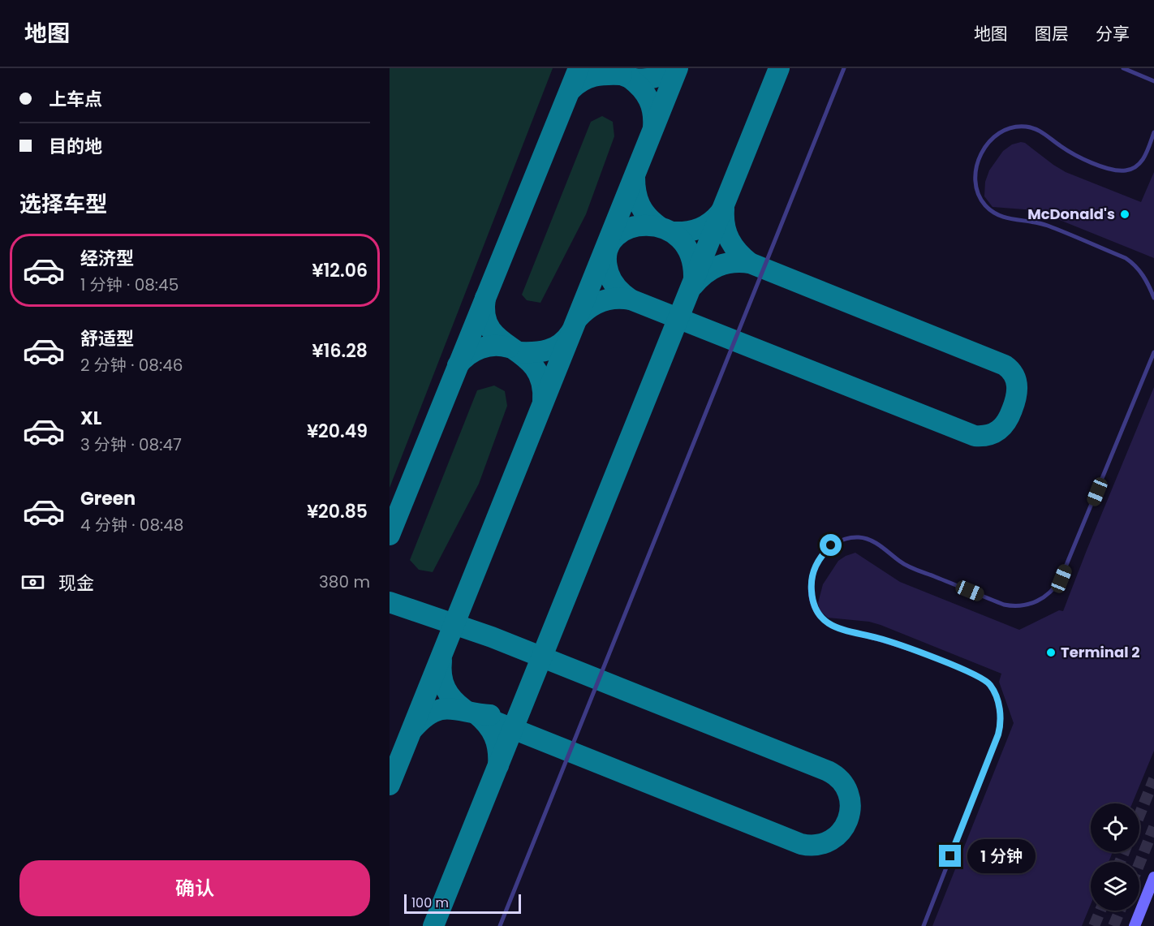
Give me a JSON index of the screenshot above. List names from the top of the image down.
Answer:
{
  "places": ["McDonald's", "Terminal 2"],
  "scale_bar": "100 m",
  "page": {
    "header": "地图",
    "nav": ["地图", "图层", "分享"],
    "banner": ["上车点", "目的地"],
    "heading": "选择车型",
    "list": [
      {
        "name": "经济型",
        "note": "1 分钟 · 08:45",
        "value": "¥12.06"
      },
      {
        "name": "舒适型",
        "note": "2 分钟 · 08:46",
        "value": "¥16.28"
      },
      {
        "name": "XL",
        "note": "3 分钟 · 08:47",
        "value": "¥20.49"
      },
      {
        "name": "Green",
        "note": "4 分钟 · 08:48",
        "value": "¥20.85"
      }
    ],
    "pay": ["现金", "380 m"],
    "bubble": "1 分钟",
    "buttons": "确认",
    "scale": "100 m"
  }
}
